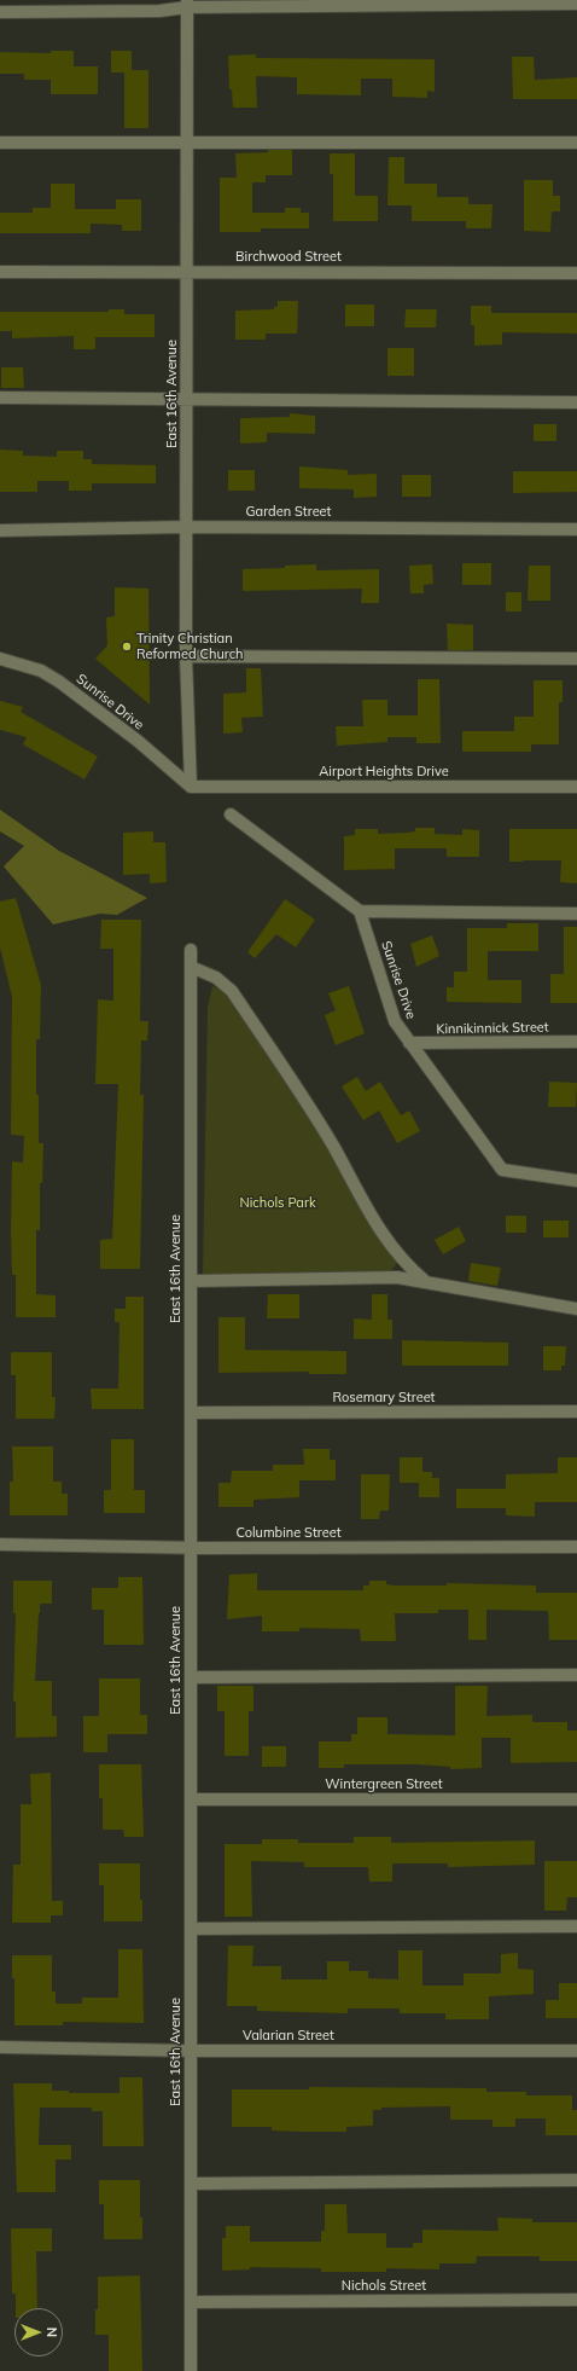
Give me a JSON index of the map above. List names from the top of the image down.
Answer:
{
  "streets": {
    "street": [
      "Birchwood Street",
      "East 16th Avenue",
      "Garden Street",
      "Sunrise Drive",
      "Airport Heights Drive",
      "Kinnikinnick Street",
      "Rosemary Street",
      "Columbine Street",
      "Wintergreen Street",
      "Valarian Street",
      "Nichols Street"
    ]
  },
  "crossings": [
    ["Birchwood Street", "East 16th Avenue"],
    ["East 16th Avenue", "Garden Street"],
    ["East 16th Avenue", "Sunrise Drive"],
    ["East 16th Avenue", "Airport Heights Drive"],
    ["East 16th Avenue", "Rosemary Street"],
    ["East 16th Avenue", "Columbine Street"],
    ["East 16th Avenue", "Wintergreen Street"],
    ["East 16th Avenue", "Valarian Street"],
    ["East 16th Avenue", "Nichols Street"],
    ["Sunrise Drive", "Airport Heights Drive"],
    ["Sunrise Drive", "Kinnikinnick Street"]
  ],
  "parks": ["Nichols Park"],
  "places": ["Trinity Christian Reformed Church"],
  "north": "right"
}
